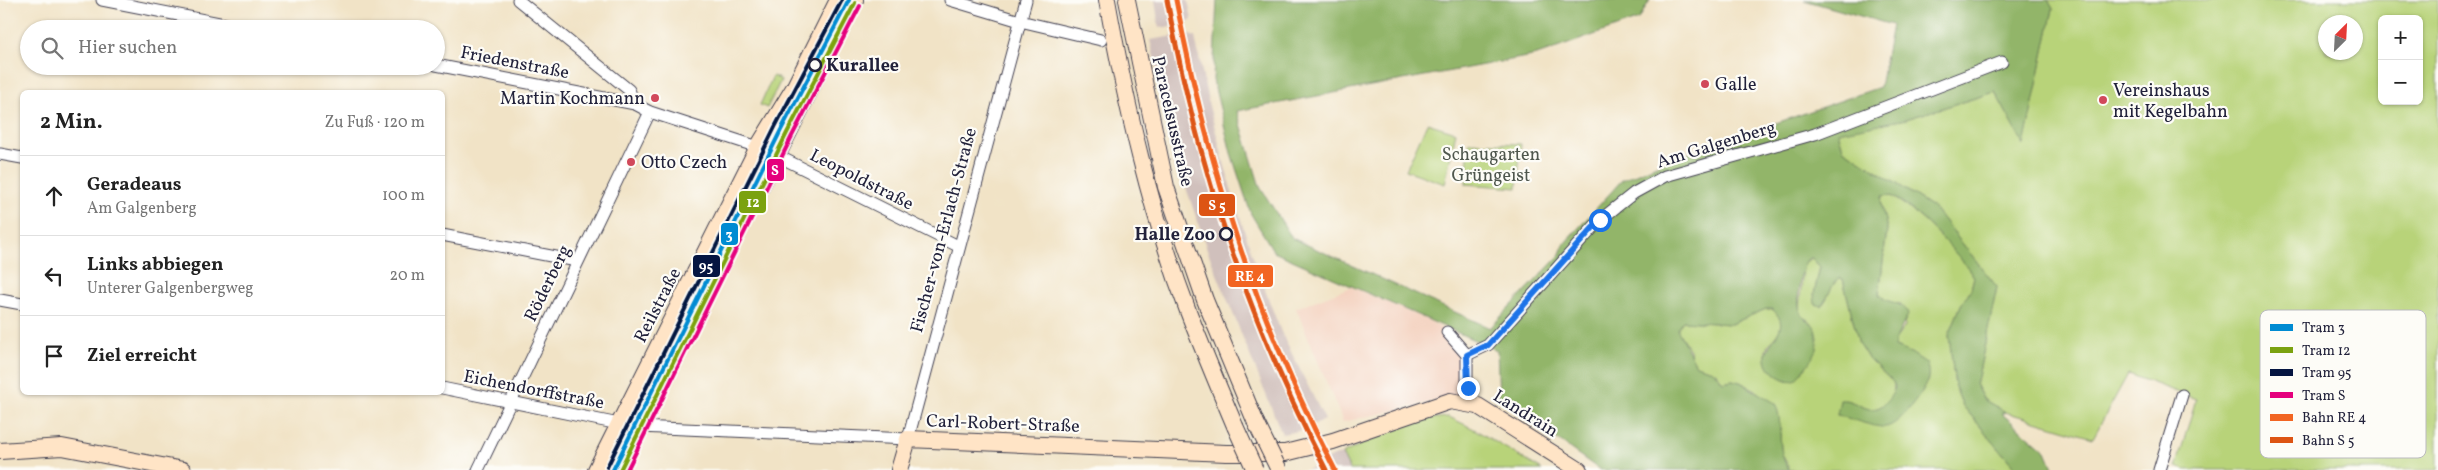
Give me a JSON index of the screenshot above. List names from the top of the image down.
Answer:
{
  "streets": {
    "street": [
      "Friedenstraße",
      "Paracelsusstraße",
      "Am Galgenberg",
      "Leopoldstraße",
      "Fischer-von-Erlach-Straße",
      "Röderberg",
      "Reilstraße",
      "Eichendorffstraße",
      "Landrain",
      "Carl-Robert-Straße"
    ]
  },
  "crossings": [
    ["Friedenstraße", "Röderberg"],
    ["Friedenstraße", "Reilstraße"],
    ["Leopoldstraße", "Fischer-von-Erlach-Straße"],
    ["Fischer-von-Erlach-Straße", "Carl-Robert-Straße"],
    ["Röderberg", "Eichendorffstraße"],
    ["Reilstraße", "Eichendorffstraße"],
    ["Landrain", "Carl-Robert-Straße"]
  ],
  "parks": ["Schaugarten Grüngeist"],
  "places": [
    "Kurallee",
    "Galle",
    "Martin Kochmann",
    "Vereinshaus mit Kegelbahn",
    "Otto Czech",
    "Halle Zoo"
  ],
  "lines": [
    "tram line 3",
    "tram line 95",
    "tram line 12",
    "tram line S"
  ],
  "legend": [
    "Tram 3",
    "Tram 12",
    "Tram 95",
    "Tram S",
    "Bahn RE 4",
    "Bahn S 5"
  ],
  "north": "top right",
  "page": {
    "map_buttons": ["+", "−"],
    "search": "Hier suchen",
    "heading": ["2 Min.", "Zu Fuß · 120 m"],
    "list": [
      ["Geradeaus", "Am Galgenberg", "100 m"],
      ["Links abbiegen", "Unterer Galgenbergweg", "20 m"],
      "Ziel erreicht"
    ]
  }
}
